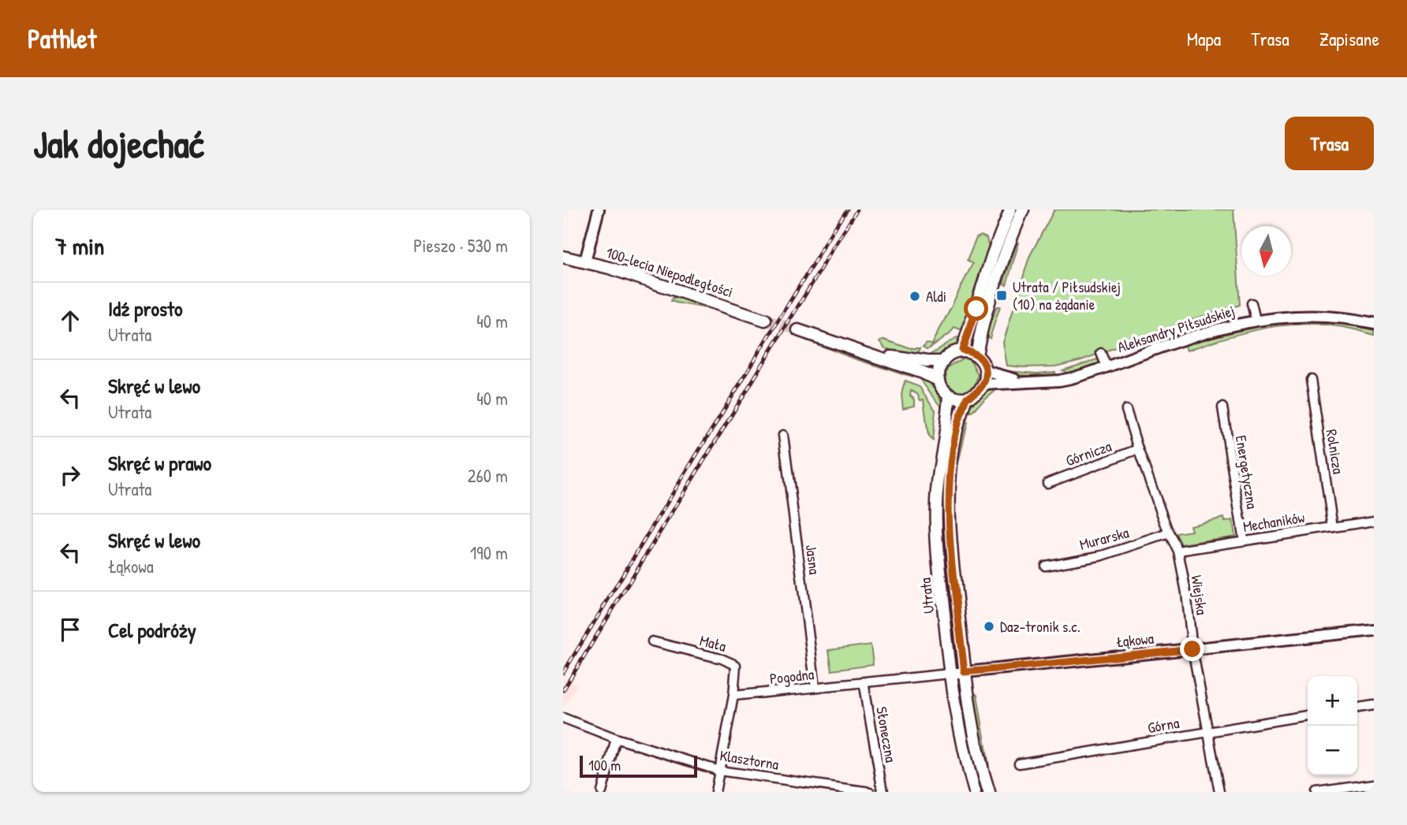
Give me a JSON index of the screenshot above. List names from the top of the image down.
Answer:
{
  "streets": {
    "main road": ["100-lecia Niepodległości", "Utrata"],
    "street": [
      "Aleksandry Piłsudskiej",
      "Rolnicza",
      "Górnicza",
      "Energetyczna",
      "Mechaników",
      "Murarska",
      "Jasna",
      "Wiejska",
      "Łąkowa",
      "Mała",
      "Pogodna",
      "Górna",
      "Słoneczna",
      "Klasztorna"
    ]
  },
  "crossings": [
    ["Aleksandry Piłsudskiej", "Utrata"],
    ["Rolnicza", "Mechaników"],
    ["Górnicza", "Wiejska"],
    ["Energetyczna", "Mechaników"],
    ["Mechaników", "Wiejska"],
    ["Murarska", "Wiejska"],
    ["Jasna", "Pogodna"],
    ["Wiejska", "Łąkowa"],
    ["Wiejska", "Górna"],
    ["Utrata", "Łąkowa"],
    ["Utrata", "Pogodna"],
    ["Łąkowa", "Pogodna"],
    ["Mała", "Pogodna"],
    ["Pogodna", "Słoneczna"]
  ],
  "places": {
    "transit": ["Utrata / Piłsudskiej (10) na żądanie"],
    "other": ["Aldi", "Daz-tronik s.c."]
  },
  "scale_bar": "100 m",
  "north": "bottom",
  "page": {
    "header": "Pathlet",
    "nav": ["Mapa", "Trasa", "Zapisane"],
    "buttons": "Trasa",
    "title": "Jak dojechać",
    "heading": ["7 min", "Pieszo · 530 m"],
    "list": [
      ["Idź prosto", "Utrata", "40 m"],
      ["Skręć w lewo", "Utrata", "40 m"],
      ["Skręć w prawo", "Utrata", "260 m"],
      ["Skręć w lewo", "Łąkowa", "190 m"],
      "Cel podróży"
    ],
    "map_buttons": ["+", "−"],
    "scale": "100 m"
  }
}
